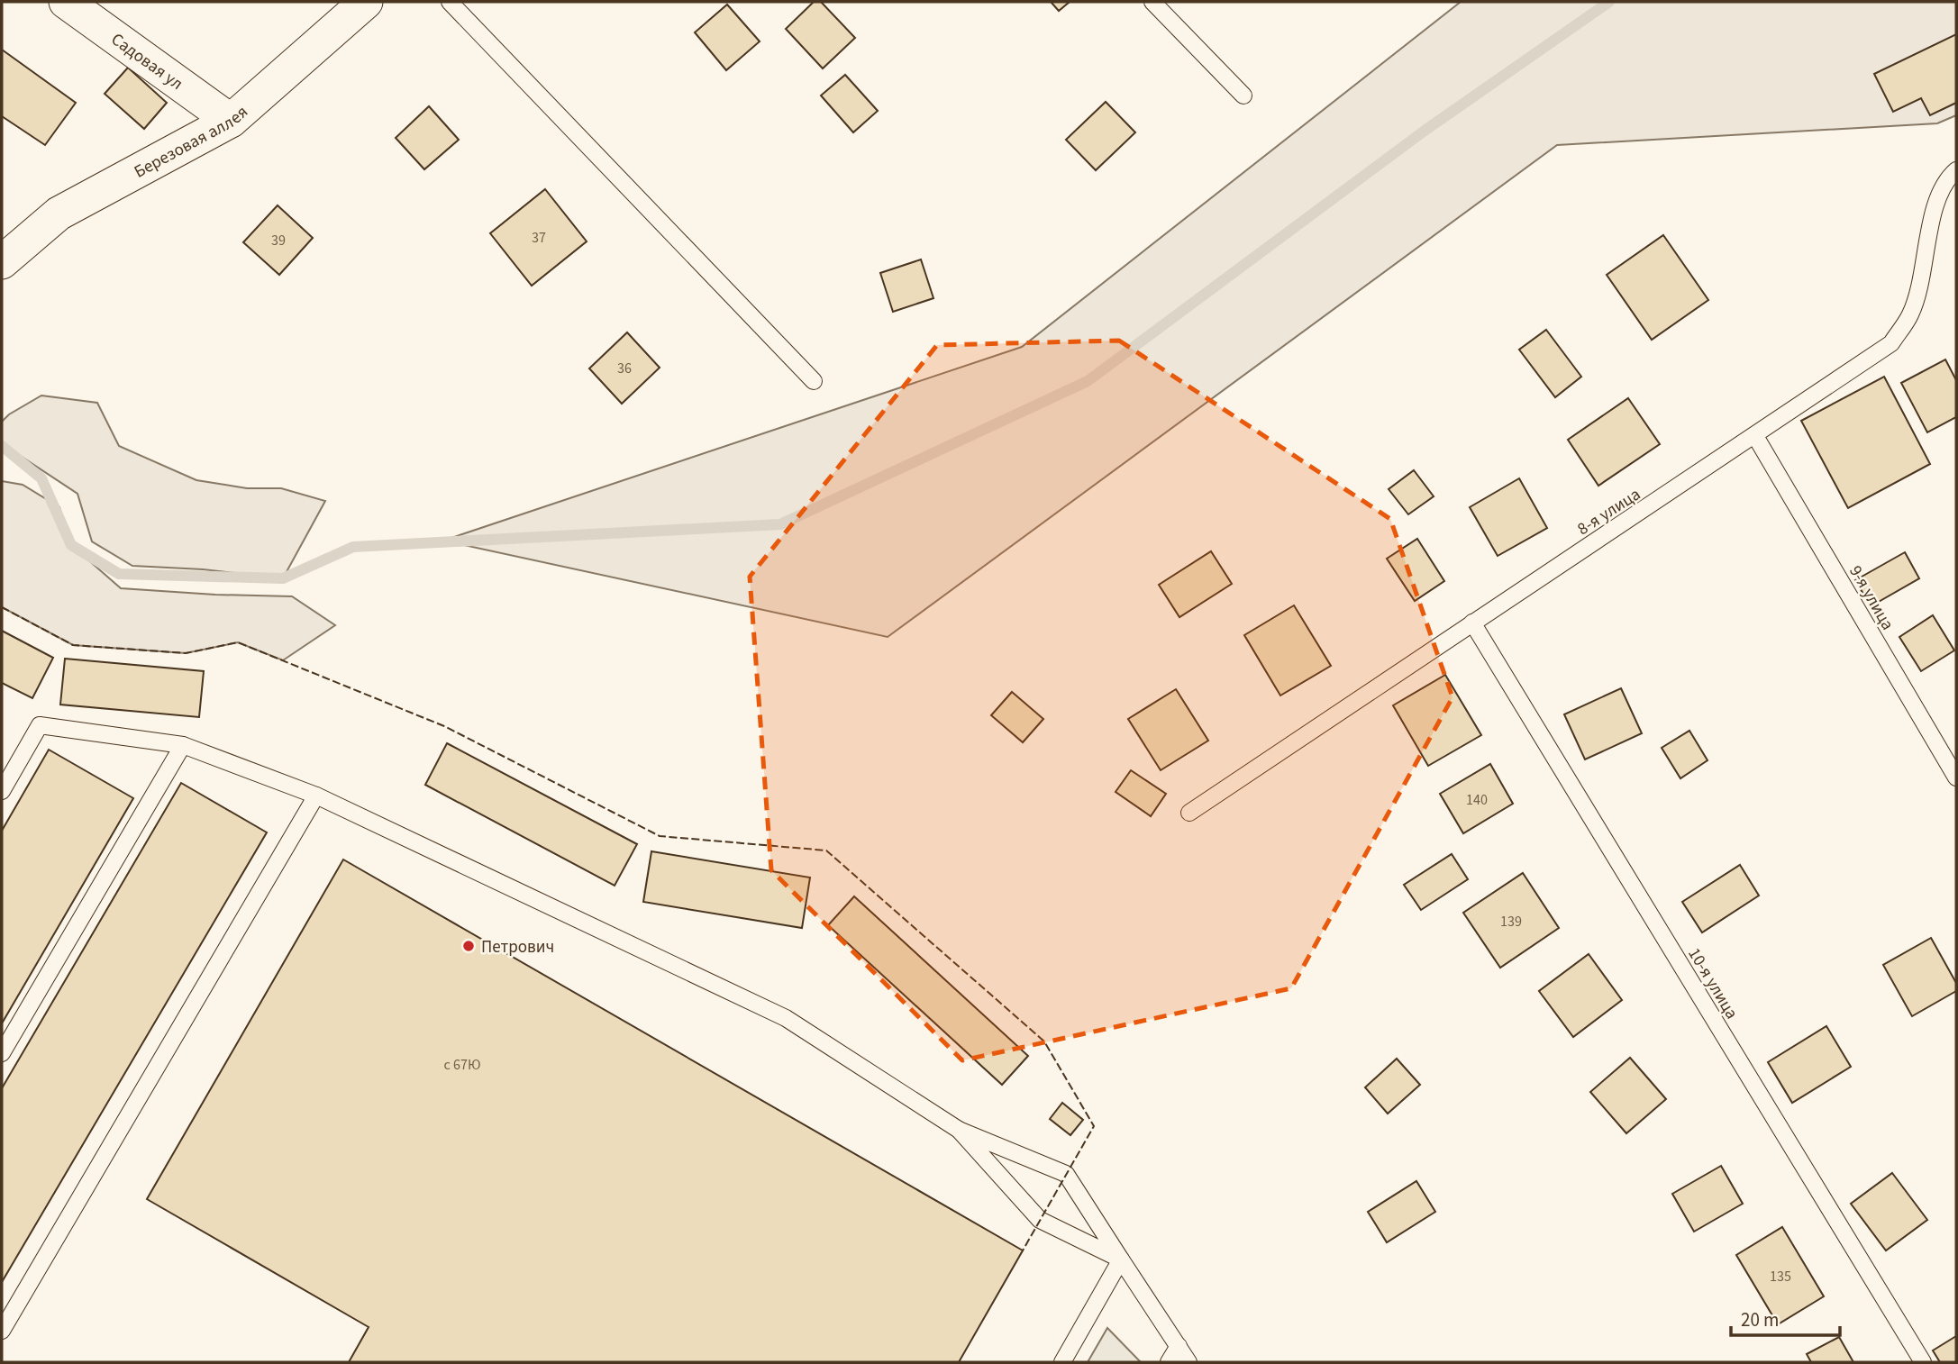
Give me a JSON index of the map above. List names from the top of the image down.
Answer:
{
  "streets": {
    "street": ["Садовая ул", "Березовая аллея"],
    "lane": ["8-я улица", "9-я улица", "10-я улица"]
  },
  "crossings": [
    ["Садовая ул", "Березовая аллея"],
    ["8-я улица", "9-я улица"],
    ["8-я улица", "10-я улица"]
  ],
  "places": ["Петрович"],
  "house_numbers": [
    "37",
    "39",
    "36",
    "140",
    "139",
    "с 67Ю",
    "135"
  ],
  "scale_bar": "20 m"
}
